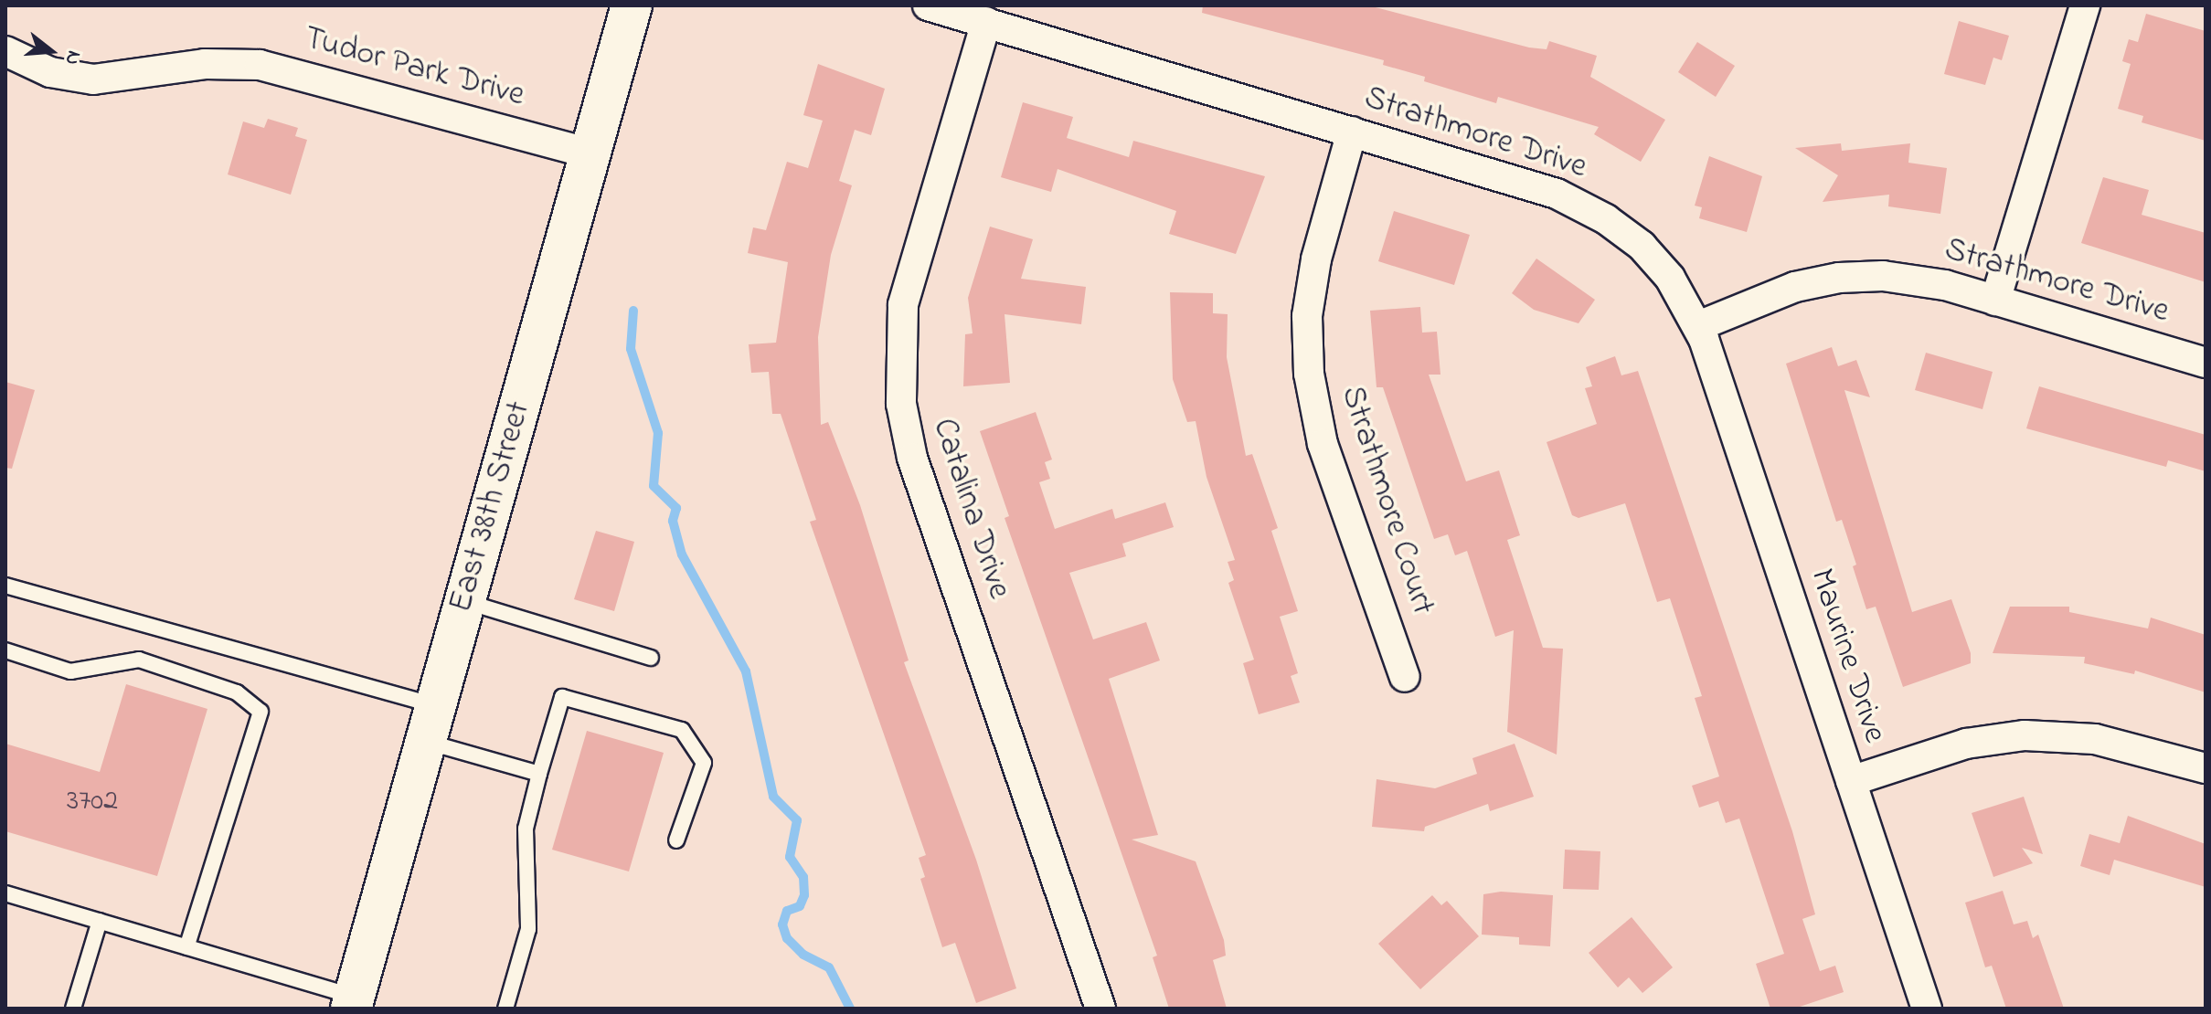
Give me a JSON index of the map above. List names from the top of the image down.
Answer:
{
  "streets": {
    "main road": ["East 38th Street"],
    "street": [
      "Tudor Park Drive",
      "Strathmore Drive",
      "Strathmore Court",
      "Catalina Drive",
      "Maurine Drive"
    ]
  },
  "crossings": [
    ["Tudor Park Drive", "East 38th Street"],
    ["Strathmore Drive", "Strathmore Court"],
    ["Strathmore Drive", "Catalina Drive"],
    ["Strathmore Drive", "Maurine Drive"]
  ],
  "house_numbers": ["3702"],
  "north": "right"
}
